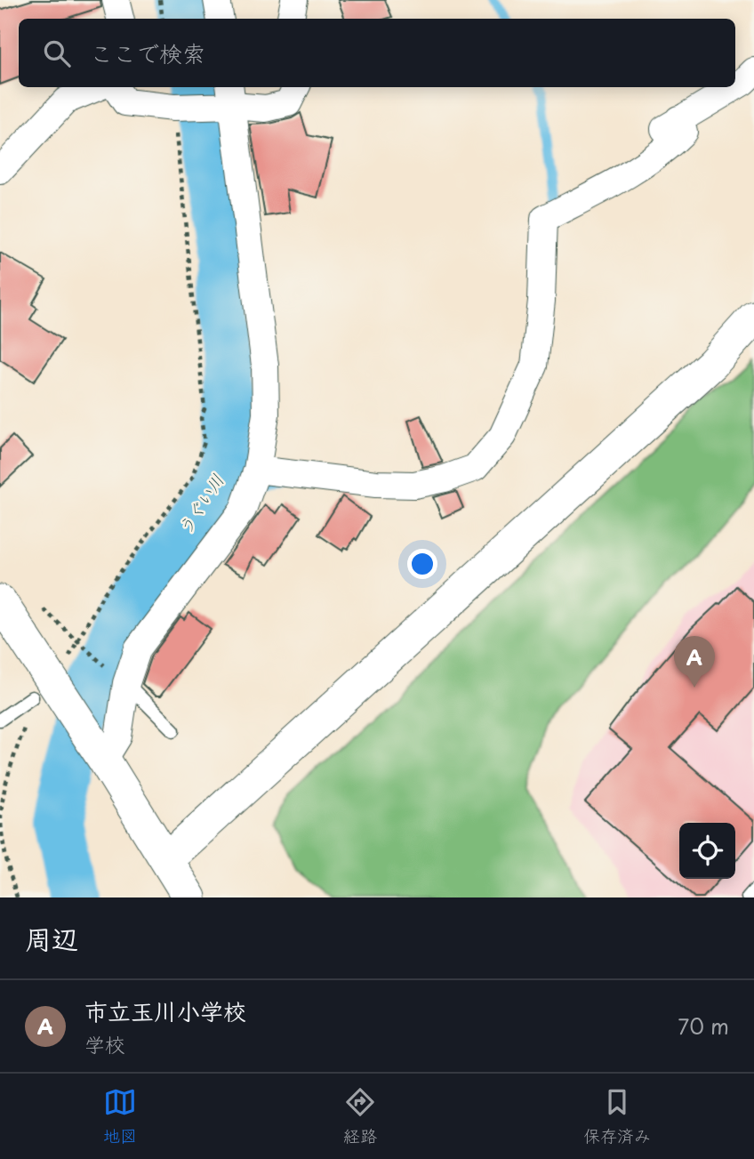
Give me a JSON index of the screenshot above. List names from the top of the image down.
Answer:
{
  "water": ["うぐい川"],
  "page": {
    "search": "ここで検索",
    "pins": "A",
    "heading": "周辺",
    "list": [
      {
        "mark": "A",
        "name": "市立玉川小学校",
        "note": "学校",
        "value": "70 m"
      }
    ],
    "nav": ["地図", "経路", "保存済み"]
  }
}
